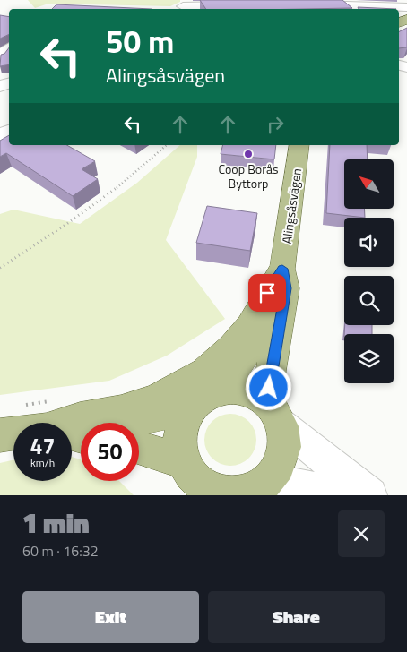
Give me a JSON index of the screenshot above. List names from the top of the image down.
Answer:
{
  "streets": {
    "main road": ["Alingsåsvägen"]
  },
  "places": ["Coop Borås Byttorp"],
  "north": "top left",
  "page": {
    "turn": ["50 m", "Alingsåsvägen"],
    "speed": "47 km/h",
    "limit": "50",
    "heading": ["1 min", "60 m · 16:32"],
    "buttons": ["Exit", "Share"]
  }
}
